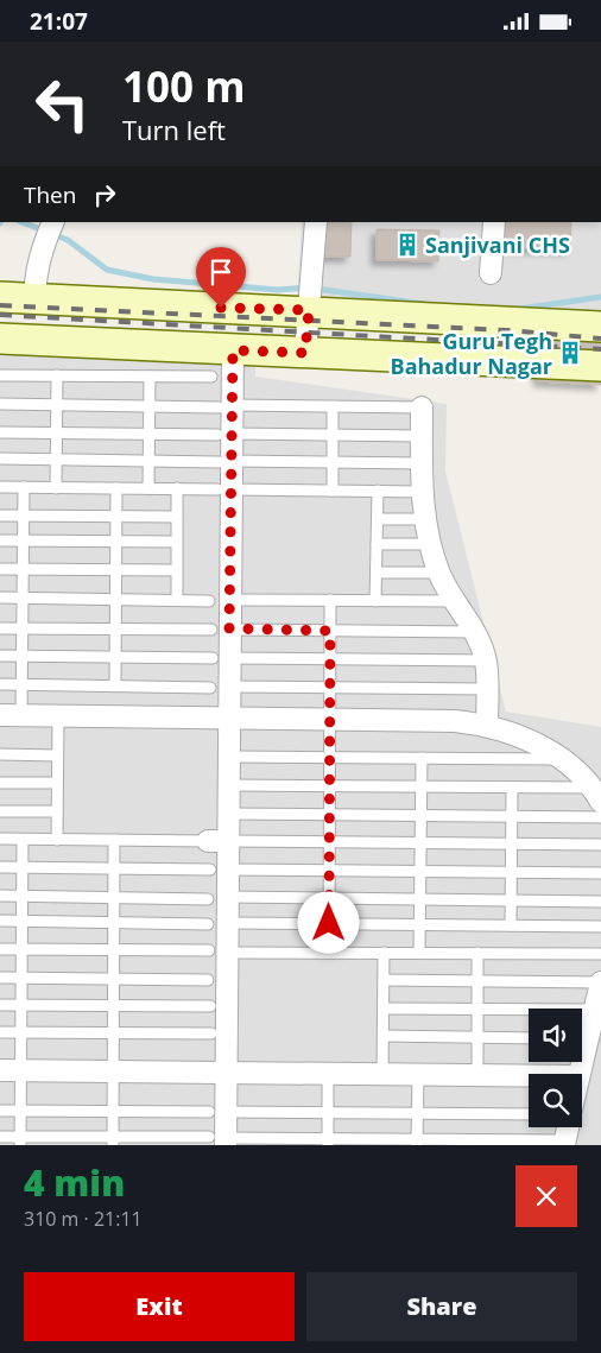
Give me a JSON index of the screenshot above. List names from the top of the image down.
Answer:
{
  "places": {
    "building": ["Sanjivani CHS", "Guru Tegh Bahadur Nagar"]
  },
  "page": {
    "status": "21:07",
    "turn": ["100 m", "Turn left"],
    "then": "Then",
    "heading": ["4 min", "310 m · 21:11"],
    "buttons": ["Exit", "Share"]
  }
}
